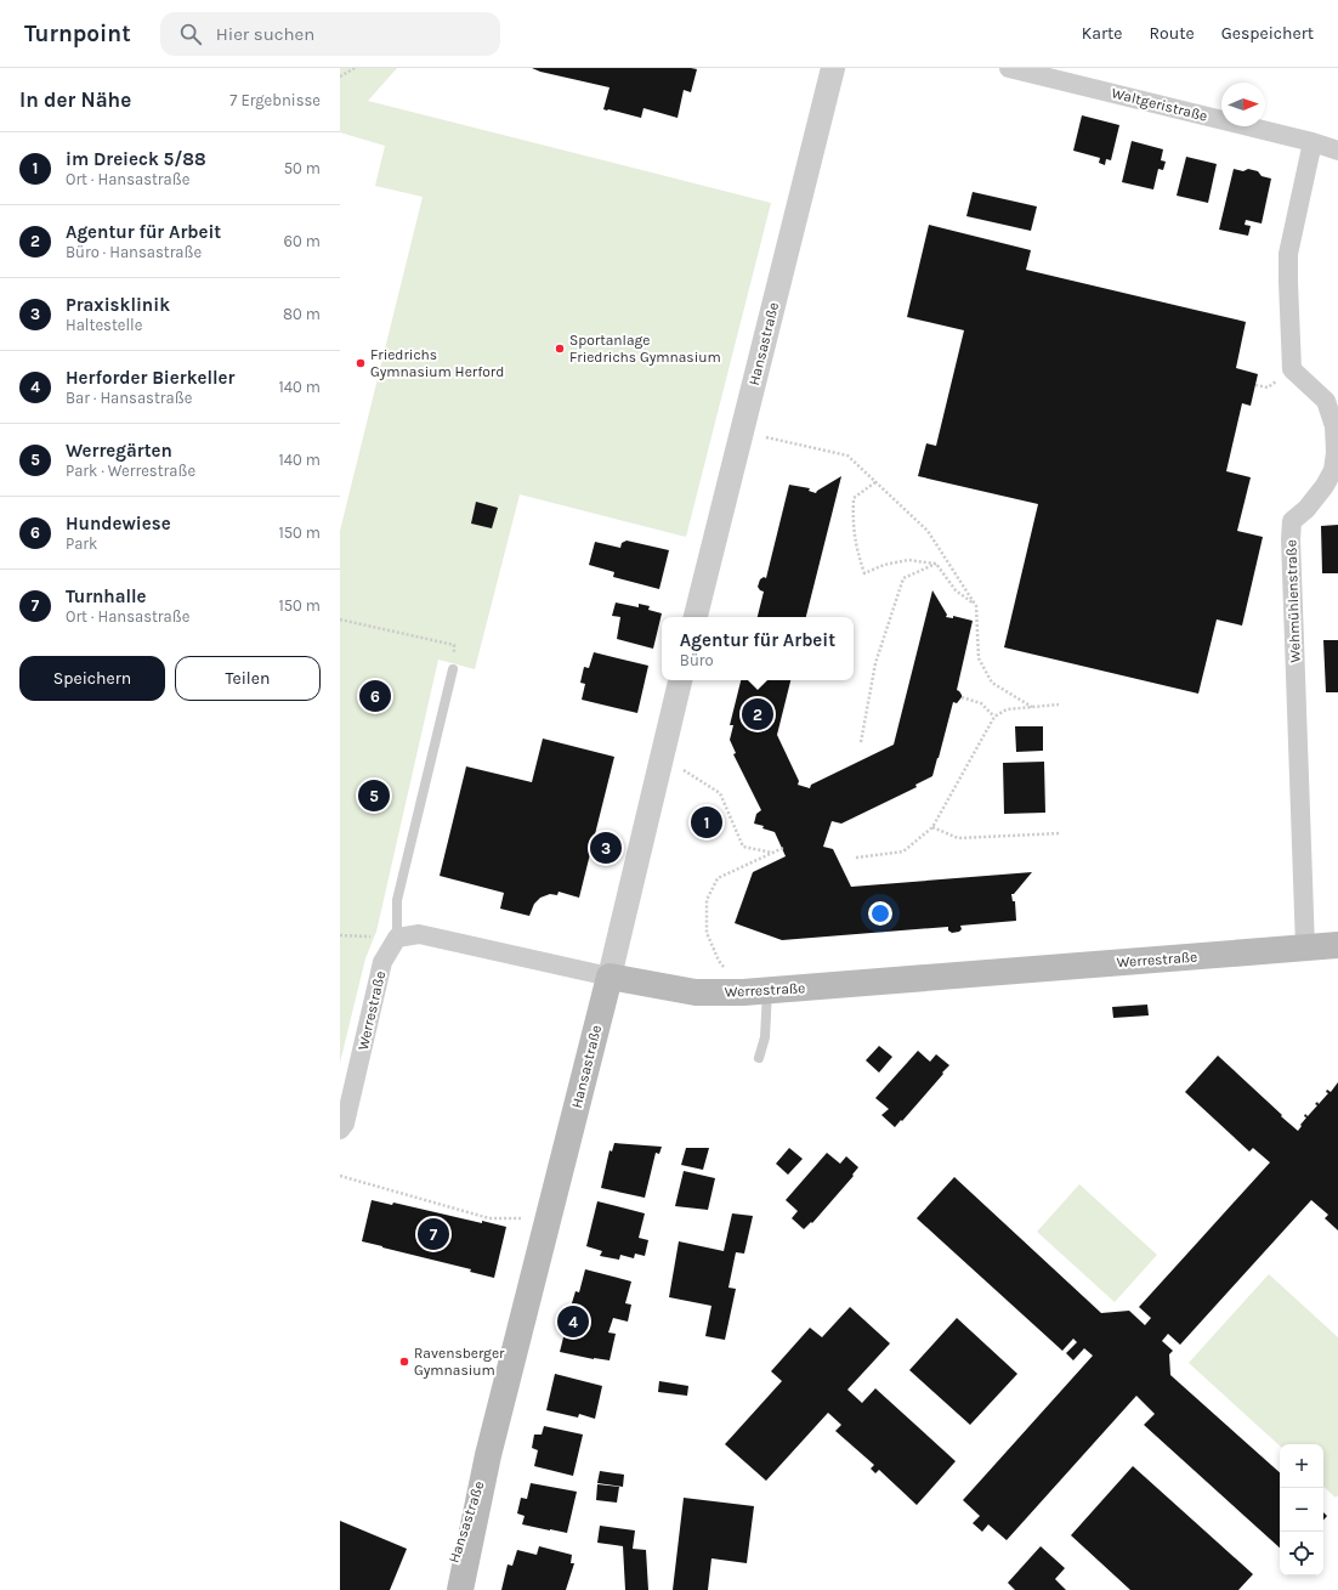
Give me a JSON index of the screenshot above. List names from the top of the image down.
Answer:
{
  "streets": {
    "main road": ["Hansastraße", "Werrestraße"],
    "street": ["Waltgeristraße", "Wehmühlenstraße"]
  },
  "crossings": [
    ["Waltgeristraße", "Wehmühlenstraße"],
    ["Hansastraße", "Werrestraße"],
    ["Wehmühlenstraße", "Werrestraße"]
  ],
  "places": ["Sportanlage Friedrichs Gymnasium", "Friedrichs Gymnasium Herford", "Ravensberger Gymnasium"],
  "north": "right",
  "page": {
    "header": "Turnpoint",
    "search": "Hier suchen",
    "nav": ["Karte", "Route", "Gespeichert"],
    "heading": ["In der Nähe", "7 Ergebnisse"],
    "list": [
      {
        "mark": "1",
        "name": "im Dreieck 5/88",
        "note": "Ort · Hansastraße",
        "value": "50 m"
      },
      {
        "mark": "2",
        "name": "Agentur für Arbeit",
        "note": "Büro · Hansastraße",
        "value": "60 m"
      },
      {
        "mark": "3",
        "name": "Praxisklinik",
        "note": "Haltestelle",
        "value": "80 m"
      },
      {
        "mark": "4",
        "name": "Herforder Bierkeller",
        "note": "Bar · Hansastraße",
        "value": "140 m"
      },
      {
        "mark": "5",
        "name": "Werregärten",
        "note": "Park · Werrestraße",
        "value": "140 m"
      },
      {
        "mark": "6",
        "name": "Hundewiese",
        "note": "Park",
        "value": "150 m"
      },
      {
        "mark": "7",
        "name": "Turnhalle",
        "note": "Ort · Hansastraße",
        "value": "150 m"
      }
    ],
    "popup": ["Agentur für Arbeit", "Büro"],
    "buttons": ["Speichern", "Teilen"],
    "pins": [
      "6",
      "2",
      "5",
      "1",
      "3",
      "7",
      "4"
    ],
    "map_buttons": ["+", "−"]
  }
}
